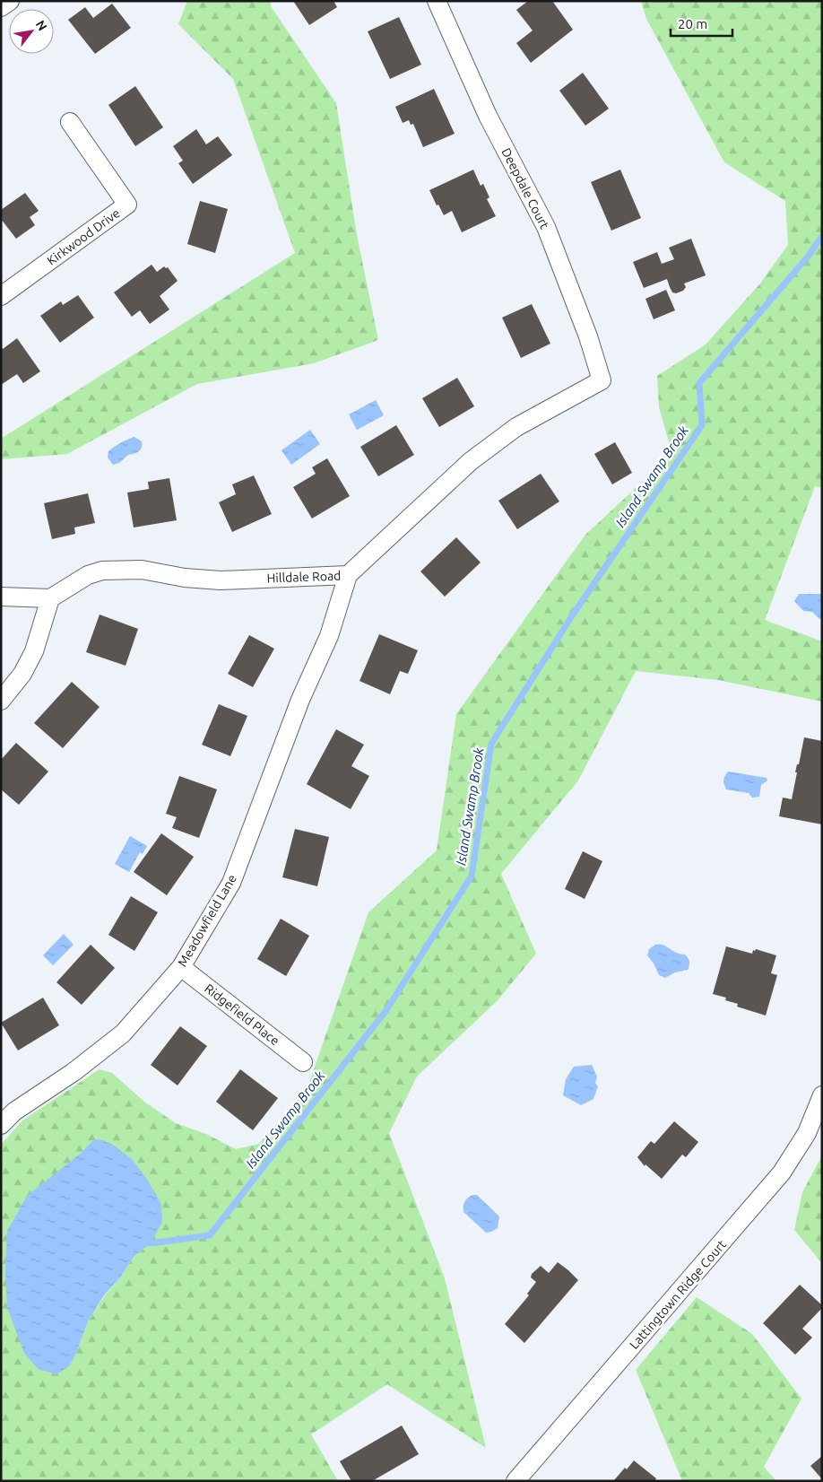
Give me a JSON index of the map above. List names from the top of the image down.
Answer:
{
  "streets": {
    "street": [
      "Deepdale Court",
      "Kirkwood Drive",
      "Hilldale Road",
      "Meadowfield Lane",
      "Ridgefield Place",
      "Lattingtown Ridge Court"
    ]
  },
  "crossings": [
    ["Deepdale Court", "Hilldale Road"],
    ["Hilldale Road", "Meadowfield Lane"],
    ["Meadowfield Lane", "Ridgefield Place"]
  ],
  "water": ["Island Swamp Brook"],
  "scale_bar": "20 m",
  "north": "top right"
}
